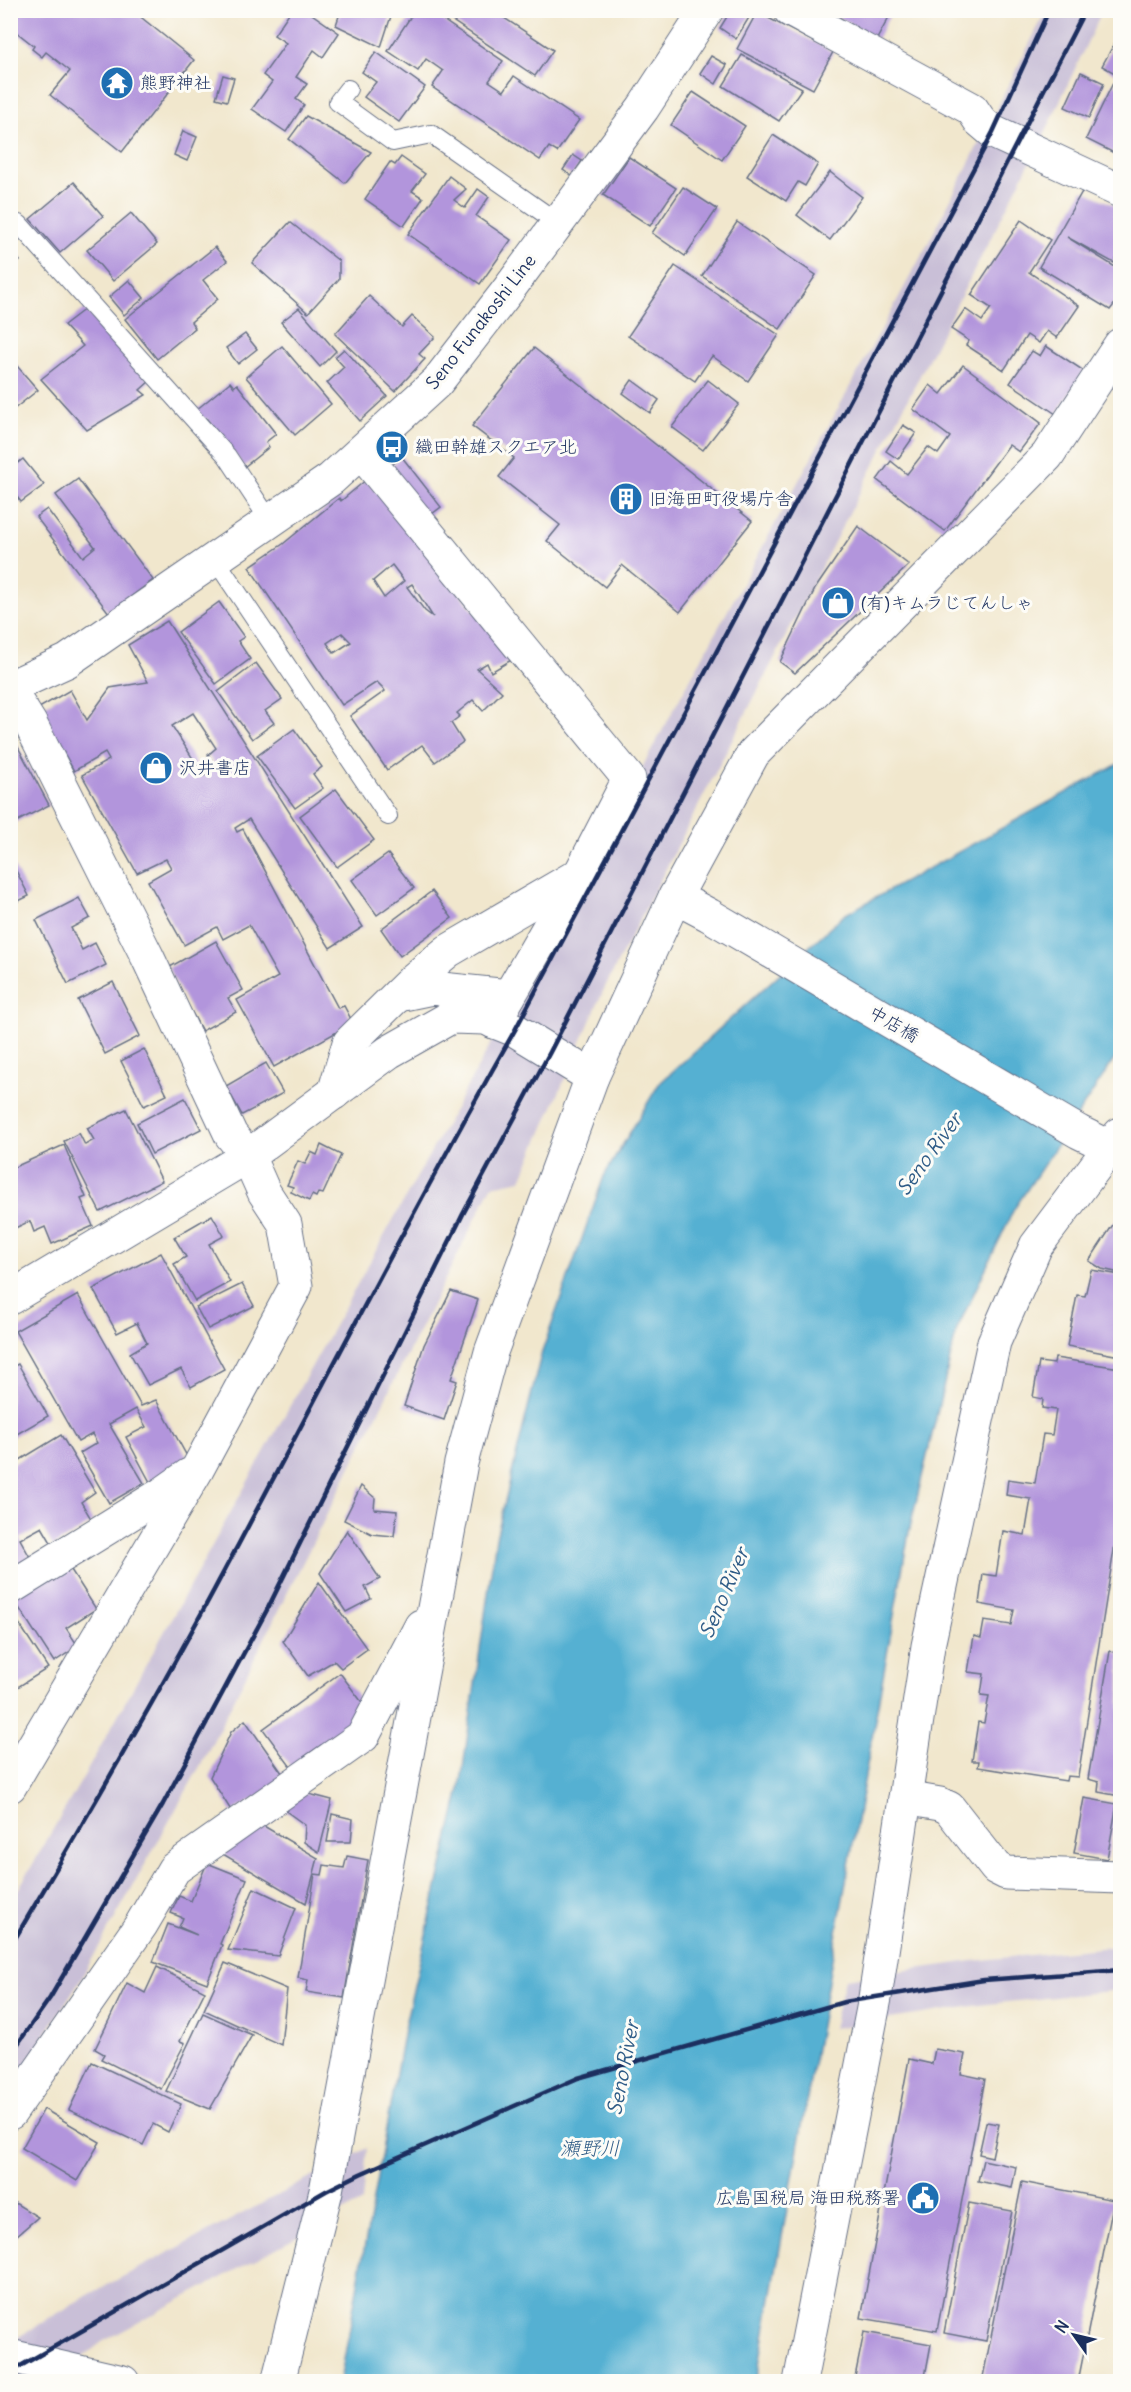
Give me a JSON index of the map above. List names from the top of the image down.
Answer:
{
  "streets": {
    "street": ["Seno Funakoshi Line", "中店橋"]
  },
  "water": ["Seno River", "瀬野川"],
  "places": {
    "temple": ["熊野神社"],
    "bus stop": ["織田幹雄スクエア北"],
    "building": ["旧海田町役場庁舎"],
    "shop": ["(有)キムラじてんしゃ", "沢井書店"],
    "public building": ["広島国税局 海田税務署"]
  },
  "north": "top left"
}
